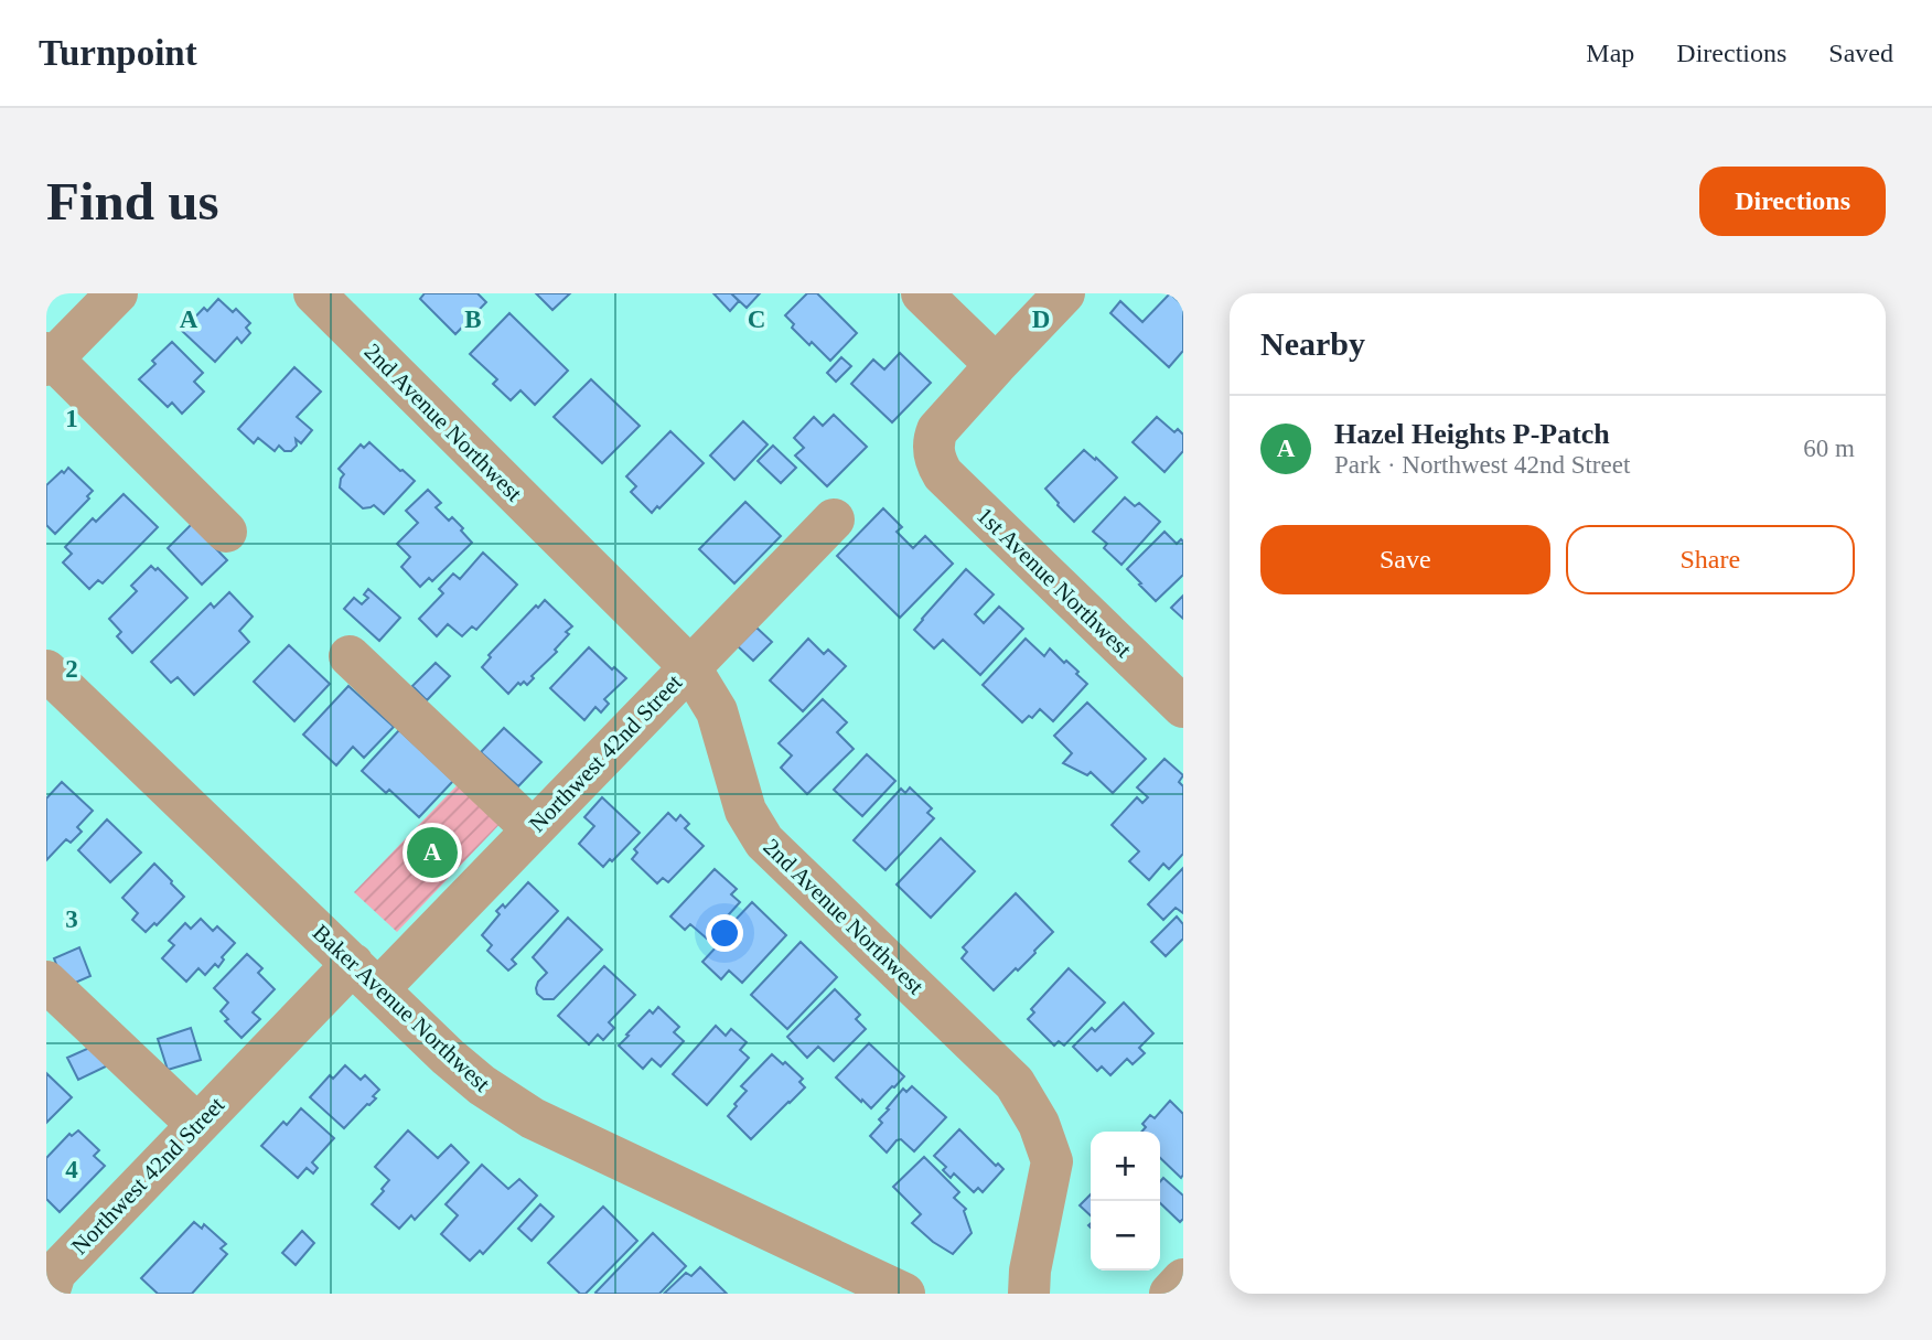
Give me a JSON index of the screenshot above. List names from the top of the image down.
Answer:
{
  "streets": {
    "street": [
      "2nd Avenue Northwest",
      "1st Avenue Northwest",
      "Northwest 42nd Street",
      "Baker Avenue Northwest"
    ]
  },
  "crossings": [
    ["2nd Avenue Northwest", "Northwest 42nd Street"],
    ["Northwest 42nd Street", "Baker Avenue Northwest"]
  ],
  "page": {
    "header": "Turnpoint",
    "nav": ["Map", "Directions", "Saved"],
    "buttons": [
      "Directions",
      ["Save", "Share"]
    ],
    "title": "Find us",
    "heading": "Nearby",
    "list": [
      {
        "mark": "A",
        "name": "Hazel Heights P-Patch",
        "note": "Park · Northwest 42nd Street",
        "value": "60 m"
      }
    ],
    "pins": "A",
    "map_buttons": ["+", "−"]
  },
  "grid": {
    "columns": [
      "A",
      "B",
      "C",
      "D"
    ],
    "rows": [
      "1",
      "2",
      "3",
      "4"
    ]
  }
}
